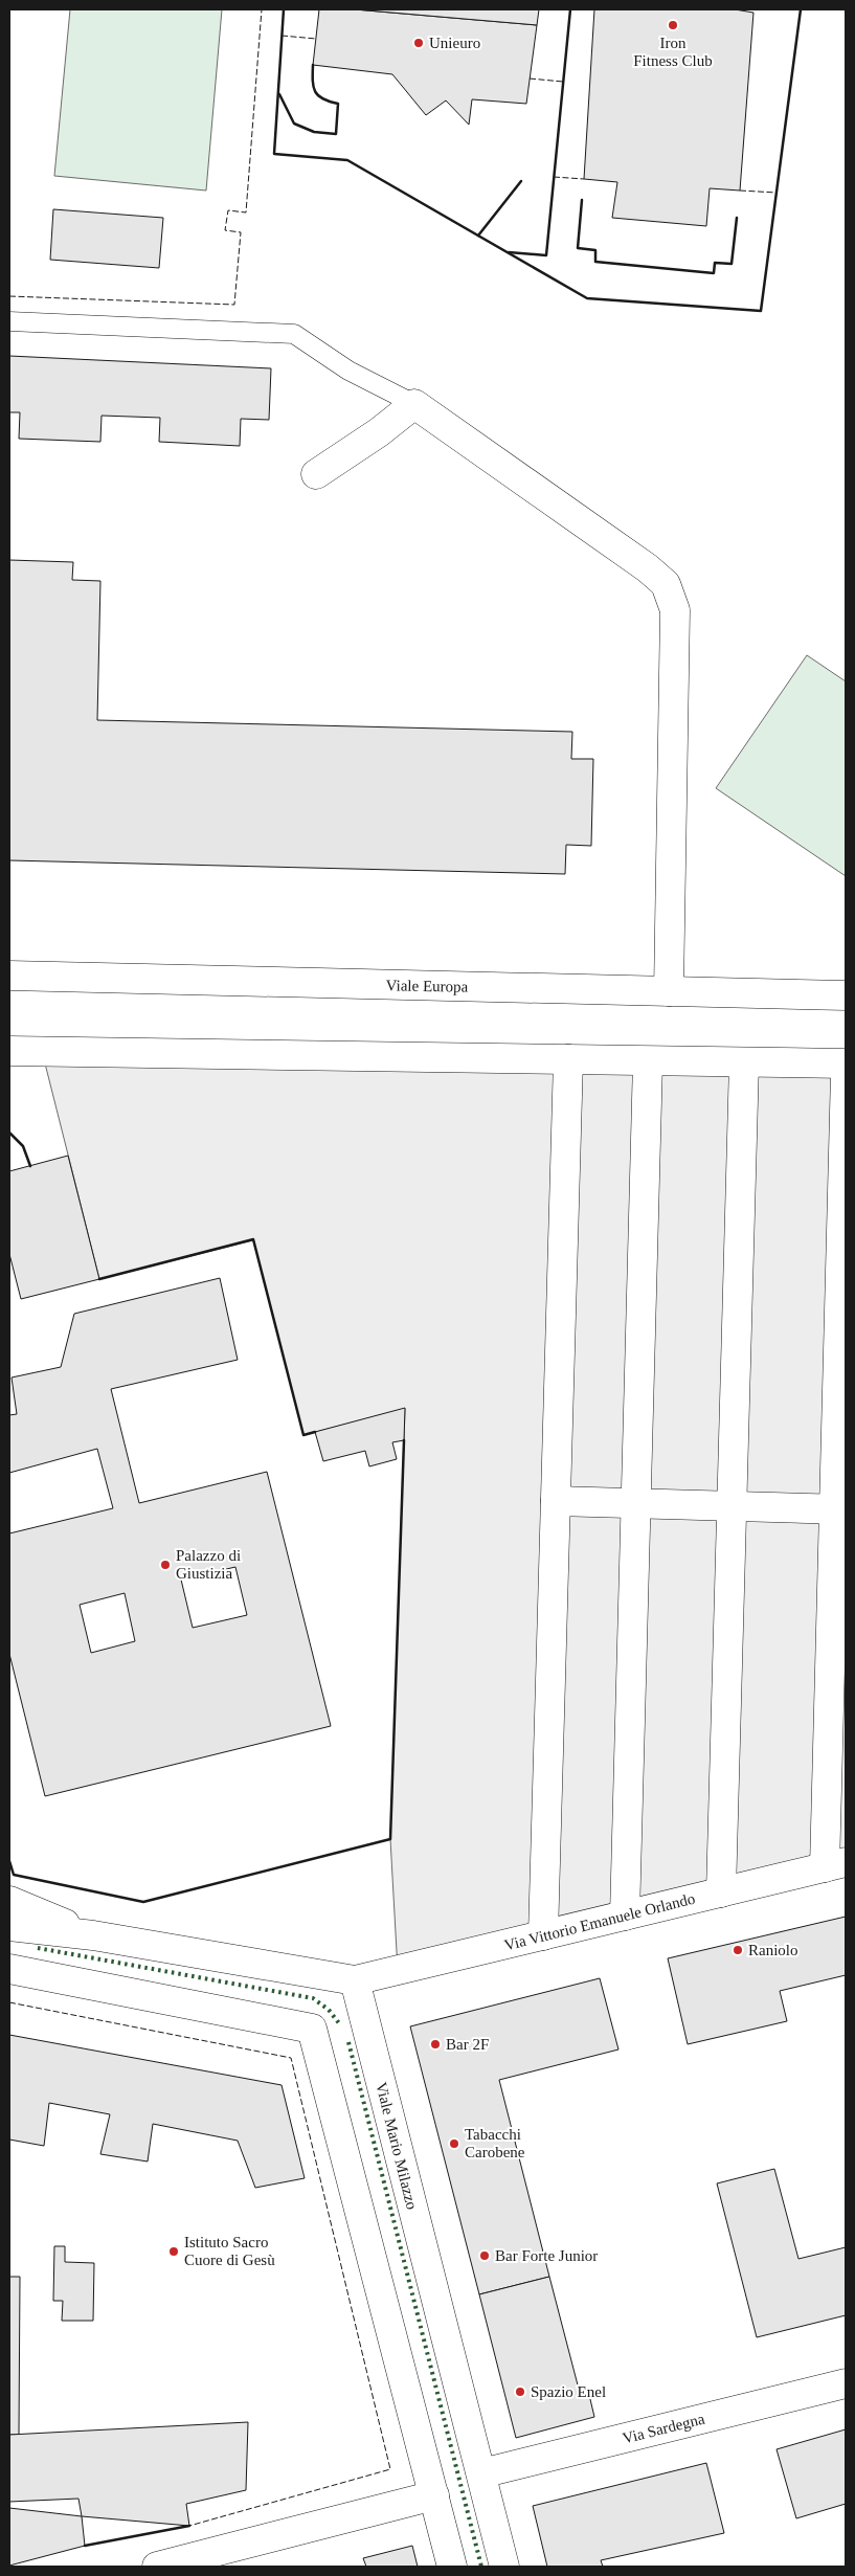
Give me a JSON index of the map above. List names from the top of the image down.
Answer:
{
  "streets": {
    "street": [
      "Viale Europa",
      "Via Vittorio Emanuele Orlando",
      "Viale Mario Milazzo",
      "Via Sardegna"
    ]
  },
  "crossings": [
    ["Via Vittorio Emanuele Orlando", "Viale Mario Milazzo"],
    ["Viale Mario Milazzo", "Via Sardegna"]
  ],
  "places": [
    "Iron Fitness Club",
    "Unieuro",
    "Palazzo di Giustizia",
    "Raniolo",
    "Bar 2F",
    "Tabacchi Carobene",
    "Istituto Sacro Cuore di Gesù",
    "Bar Forte Junior",
    "Spazio Enel"
  ]
}
